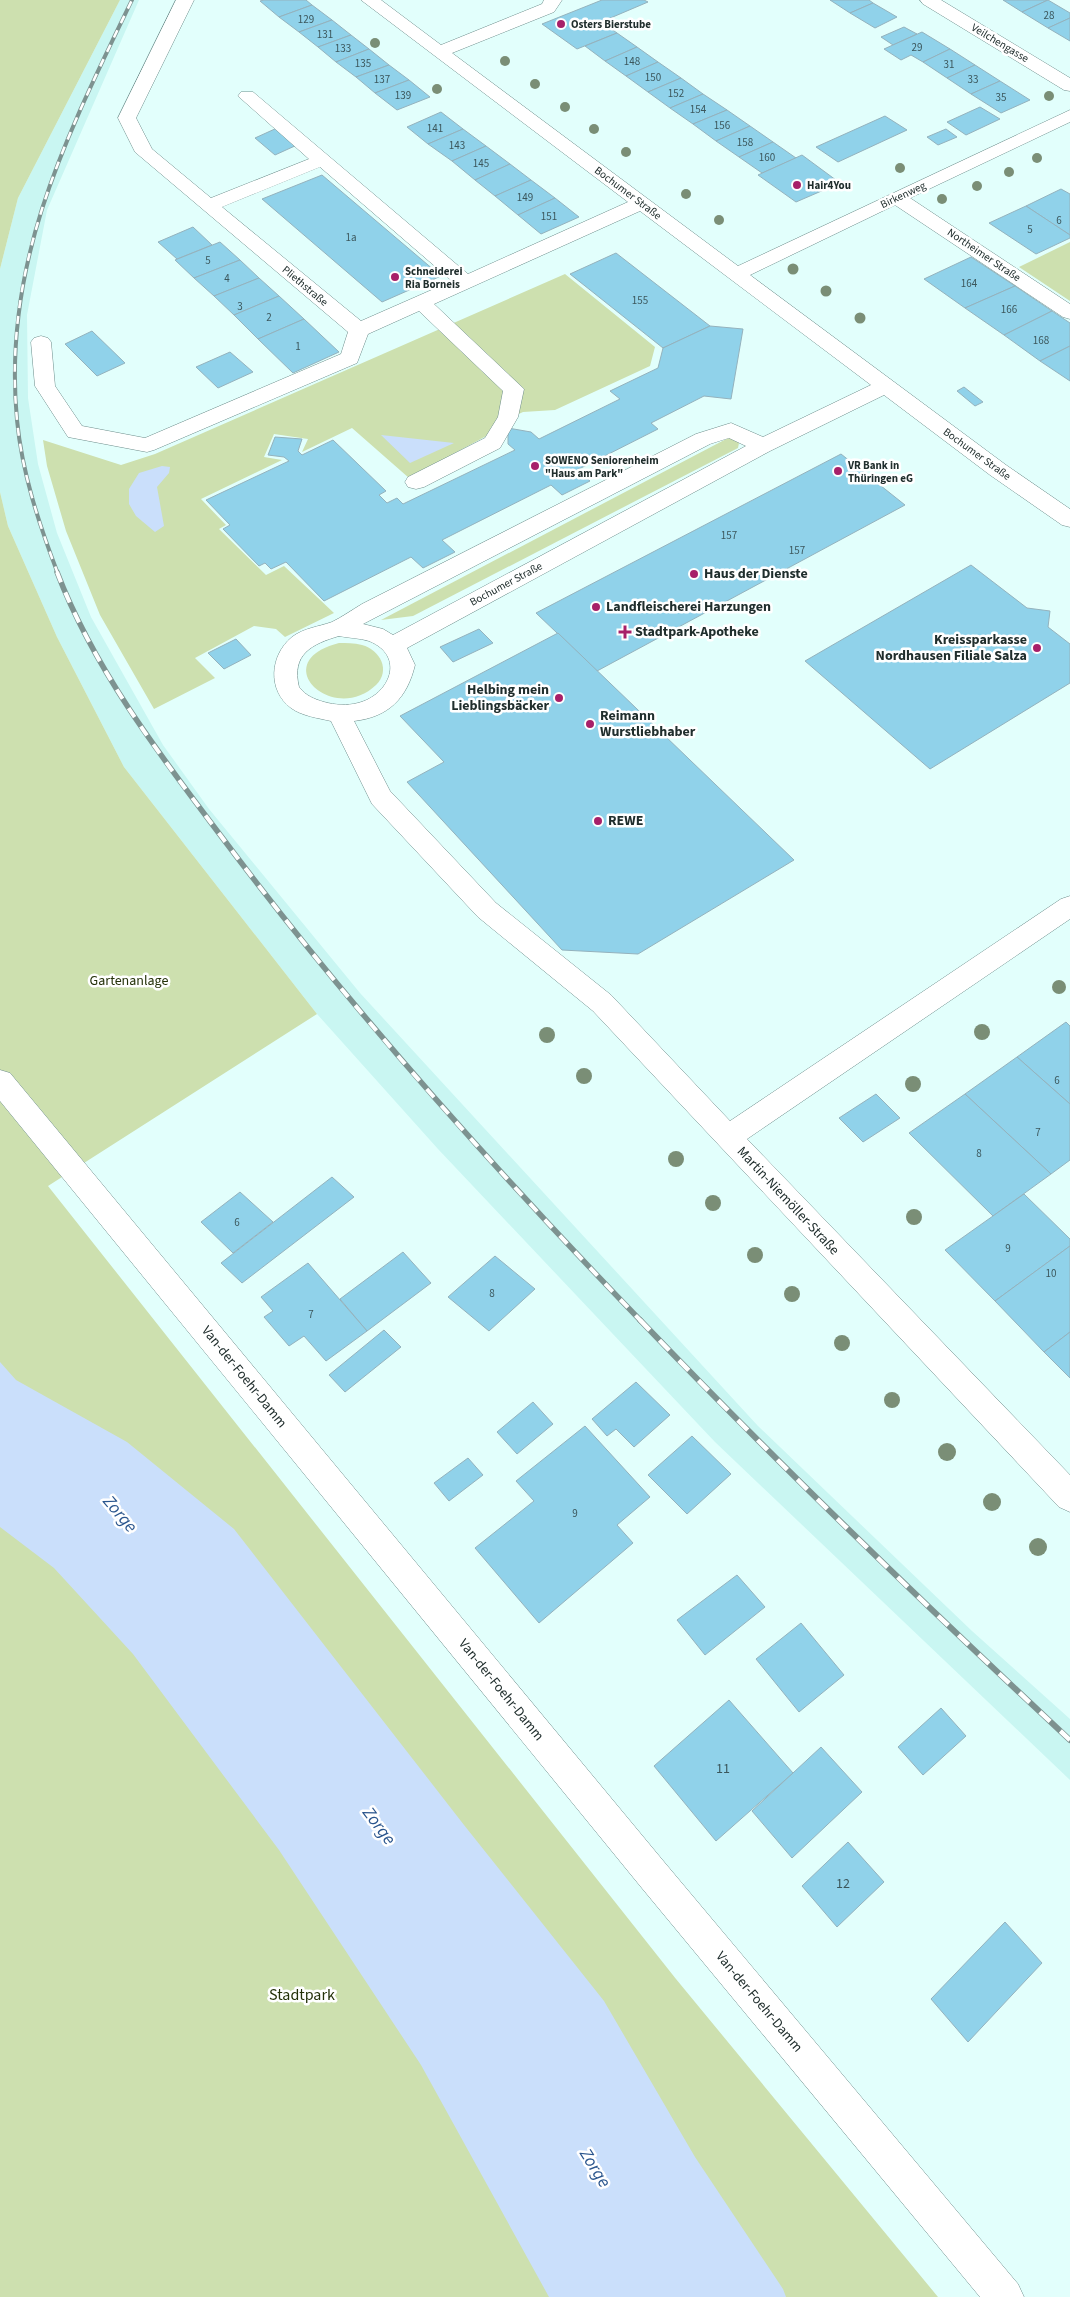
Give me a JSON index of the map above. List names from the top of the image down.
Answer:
{
  "streets": {
    "street": [
      "Veilchengasse",
      "Bochumer Straße",
      "Birkenweg",
      "Northeimer Straße",
      "Pliethstraße",
      "Martin-Niemöller-Straße",
      "Van-der-Foehr-Damm"
    ]
  },
  "crossings": [
    ["Bochumer Straße", "Birkenweg"],
    ["Birkenweg", "Northeimer Straße"]
  ],
  "water": ["Zorge"],
  "parks": ["Gartenanlage", "Stadtpark"],
  "places": {
    "other": [
      "Osters Bierstube",
      "Hair4You",
      "Schneiderei Ria Borneis",
      "SOWENO Seniorenheim \"Haus am Park\"",
      "VR Bank in Thüringen eG",
      "Haus der Dienste",
      "Landfleischerei Harzungen",
      "Kreissparkasse Nordhausen Filiale Salza",
      "Helbing mein Lieblingsbäcker",
      "Reimann Wurstliebhaber",
      "REWE"
    ],
    "health": ["Stadtpark-Apotheke"]
  },
  "house_numbers": [
    "28",
    "129",
    "131",
    "29",
    "133",
    "148",
    "135",
    "31",
    "150",
    "137",
    "33",
    "152",
    "139",
    "35",
    "154",
    "156",
    "141",
    "158",
    "143",
    "160",
    "145",
    "149",
    "151",
    "6",
    "5",
    "1a",
    "5",
    "4",
    "164",
    "155",
    "3",
    "166",
    "2",
    "168",
    "1",
    "157",
    "157",
    "6",
    "7",
    "8",
    "6",
    "9",
    "10",
    "8",
    "7",
    "9",
    "11",
    "12"
  ]
}
